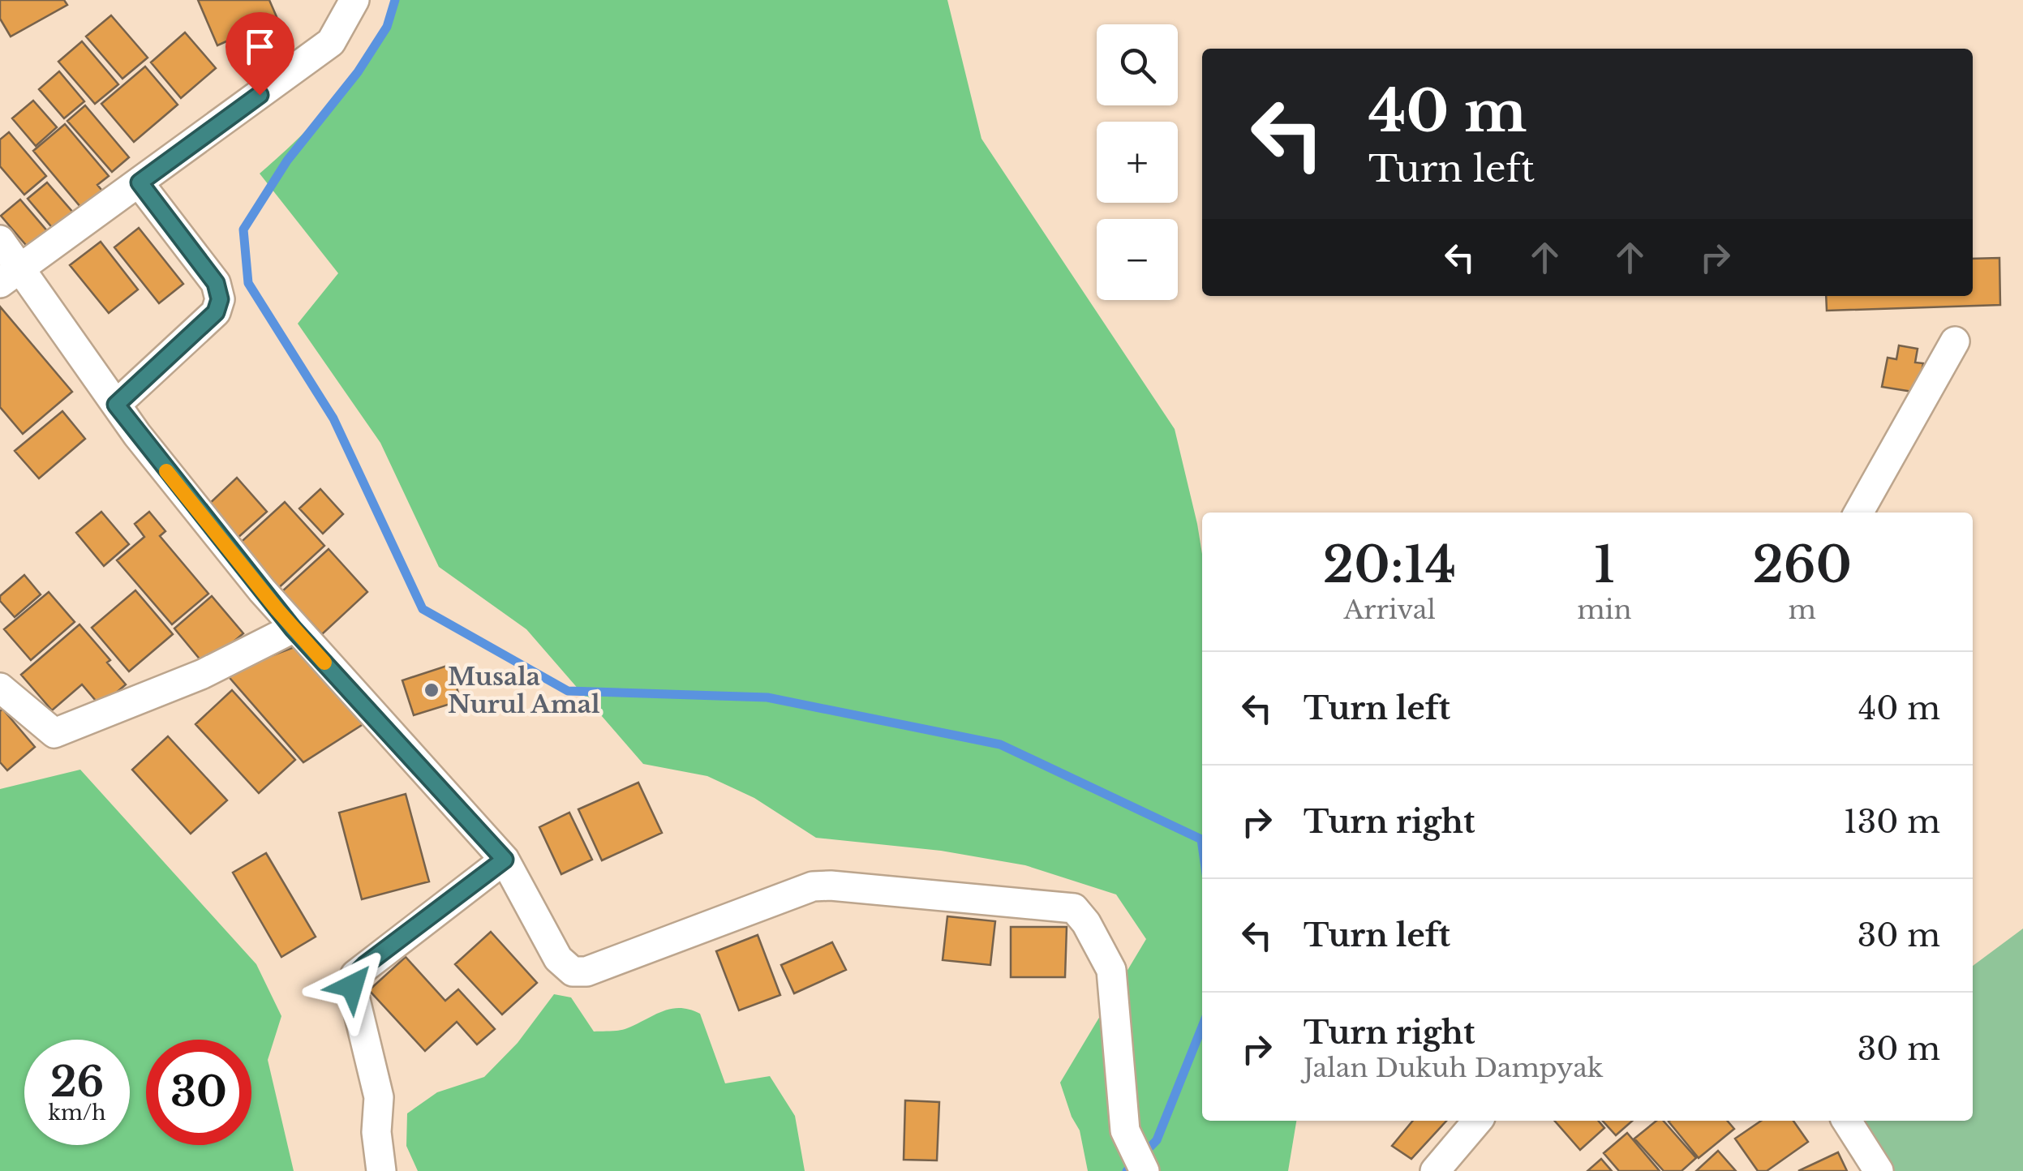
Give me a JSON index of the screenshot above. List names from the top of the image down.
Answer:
{
  "places": ["Musala Nurul Amal"],
  "page": {
    "map_buttons": ["+", "−"],
    "turn": ["40 m", "Turn left"],
    "eta": [
      "20:14",
      "Arrival",
      "1",
      "min",
      "260",
      "m"
    ],
    "list": [
      {
        "name": "Turn left",
        "value": "40 m"
      },
      {
        "name": "Turn right",
        "value": "130 m"
      },
      {
        "name": "Turn left",
        "value": "30 m"
      },
      {
        "name": "Turn right",
        "note": "Jalan Dukuh Dampyak",
        "value": "30 m"
      }
    ],
    "speed": "26 km/h",
    "limit": "30"
  }
}
